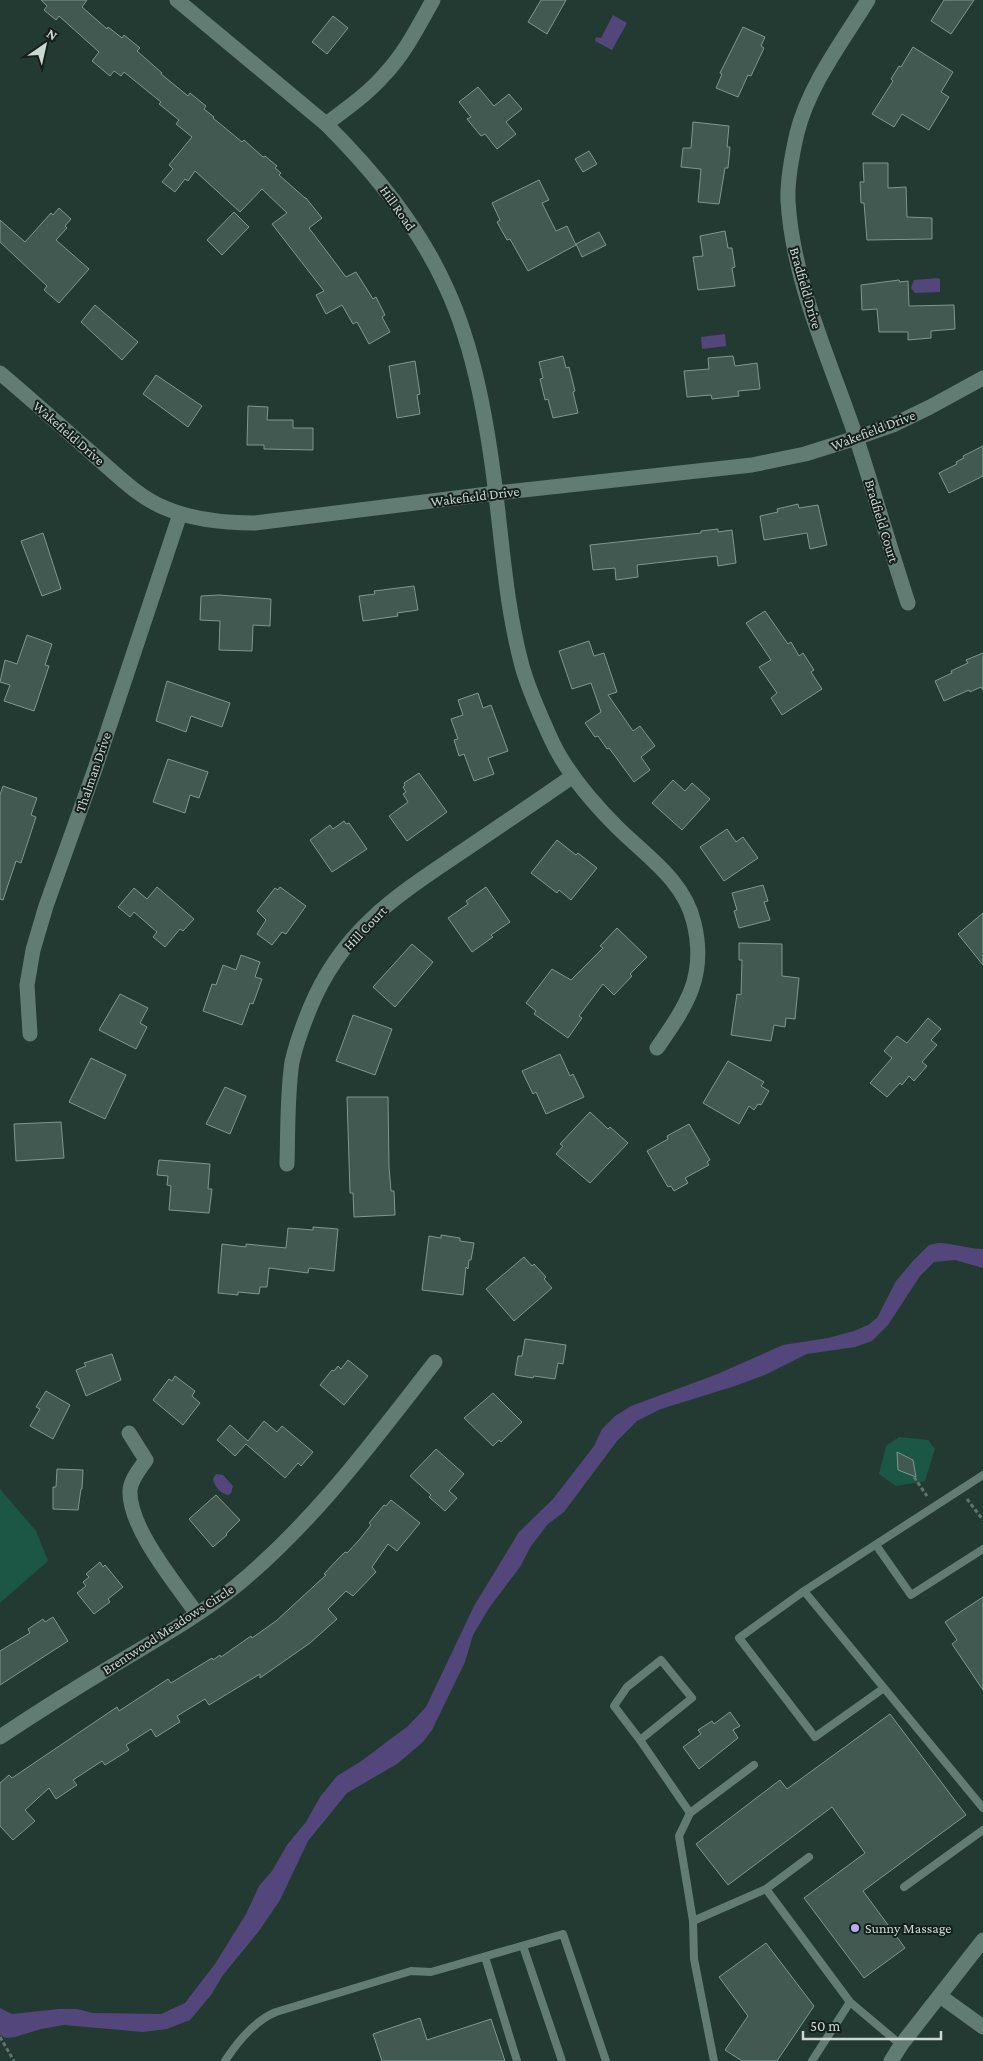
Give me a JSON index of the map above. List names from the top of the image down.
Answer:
{
  "streets": {
    "street": [
      "Hill Road",
      "Bradfield Drive",
      "Wakefield Drive",
      "Bradfield Court",
      "Thalman Drive",
      "Hill Court",
      "Brentwood Meadows Circle"
    ]
  },
  "crossings": [
    ["Hill Road", "Wakefield Drive"],
    ["Bradfield Drive", "Wakefield Drive"],
    ["Bradfield Drive", "Bradfield Court"],
    ["Wakefield Drive", "Bradfield Court"],
    ["Wakefield Drive", "Thalman Drive"]
  ],
  "places": ["Sunny Massage"],
  "scale_bar": "50 m",
  "north": "top right"
}
